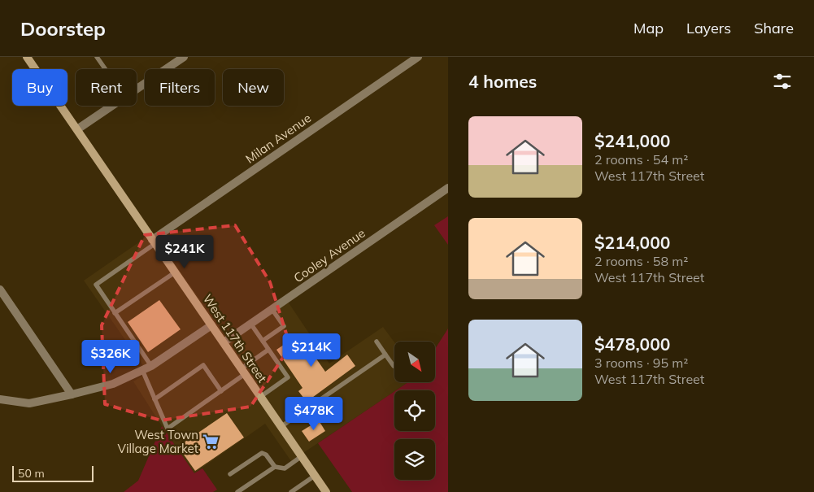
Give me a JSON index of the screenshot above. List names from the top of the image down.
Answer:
{
  "streets": {
    "main road": ["West 117th Street"],
    "street": ["Milan Avenue", "Cooley Avenue"]
  },
  "crossings": [
    ["Milan Avenue", "West 117th Street"],
    ["Cooley Avenue", "West 117th Street"]
  ],
  "places": {
    "supermarket": ["West Town Village Market"]
  },
  "scale_bar": "50 m",
  "north": "bottom right",
  "page": {
    "header": "Doorstep",
    "nav": ["Map", "Layers", "Share"],
    "heading": "4 homes",
    "chip": [
      "Buy",
      "Rent",
      "Filters",
      "New"
    ],
    "list": [
      {
        "name": "$241,000",
        "note": "2 rooms · 54 m² · West 117th Street"
      },
      {
        "name": "$214,000",
        "note": "2 rooms · 58 m² · West 117th Street"
      },
      {
        "name": "$478,000",
        "note": "3 rooms · 95 m² · West 117th Street"
      }
    ],
    "price": [
      "$241K",
      "$214K",
      "$326K",
      "$478K"
    ],
    "scale": "50 m"
  }
}
